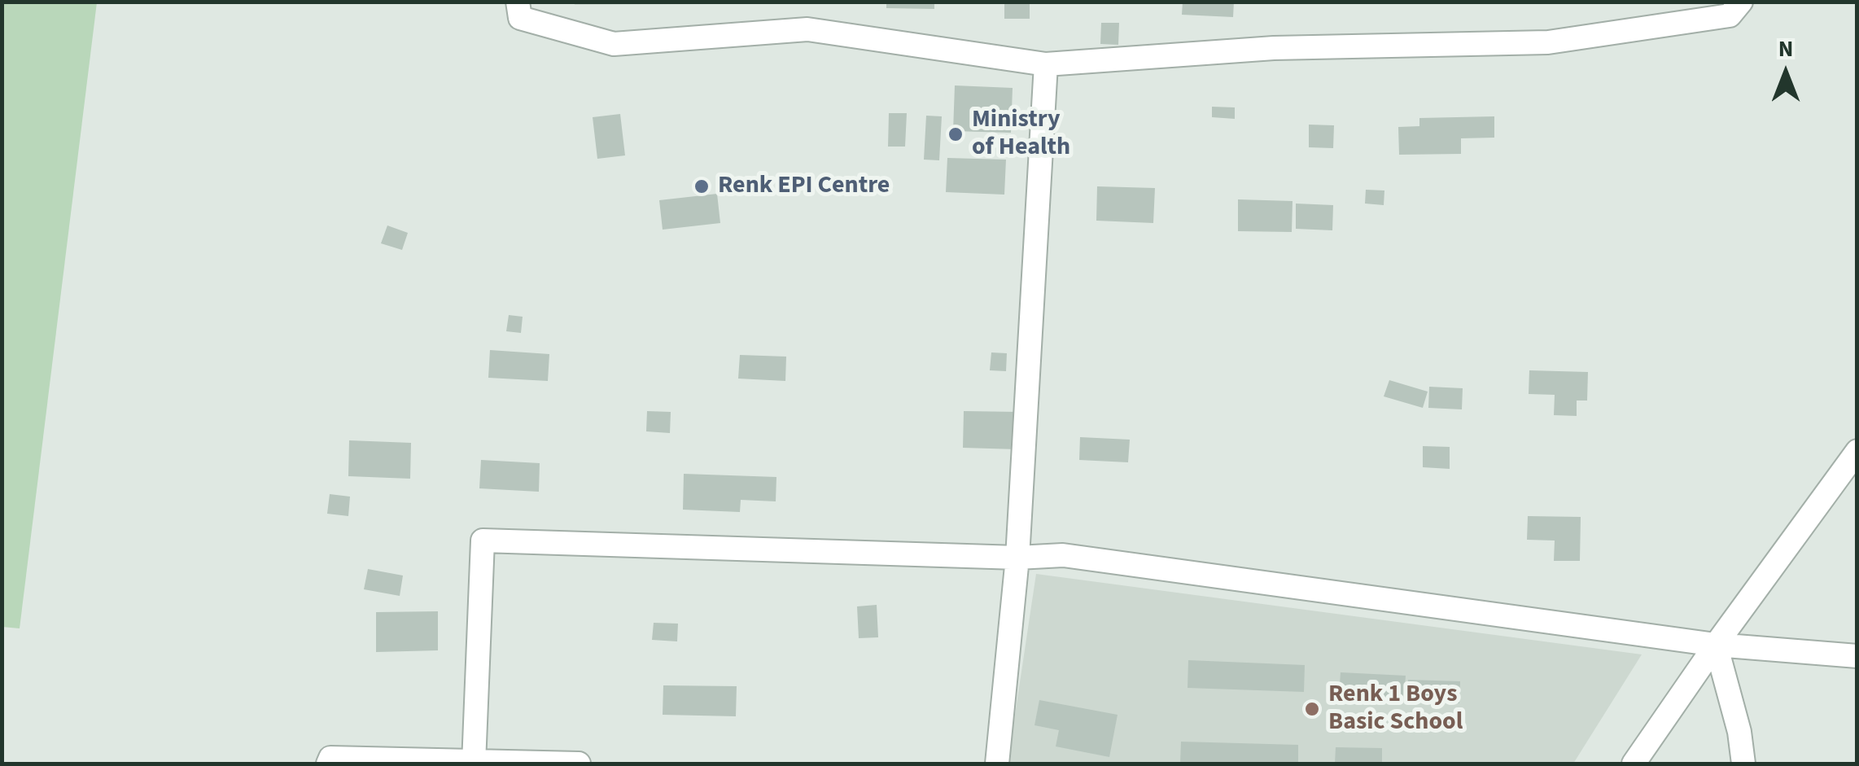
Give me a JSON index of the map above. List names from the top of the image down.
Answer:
{
  "places": ["Ministry of Health", "Renk EPI Centre", "Renk 1 Boys Basic School"],
  "north": "top"
}
